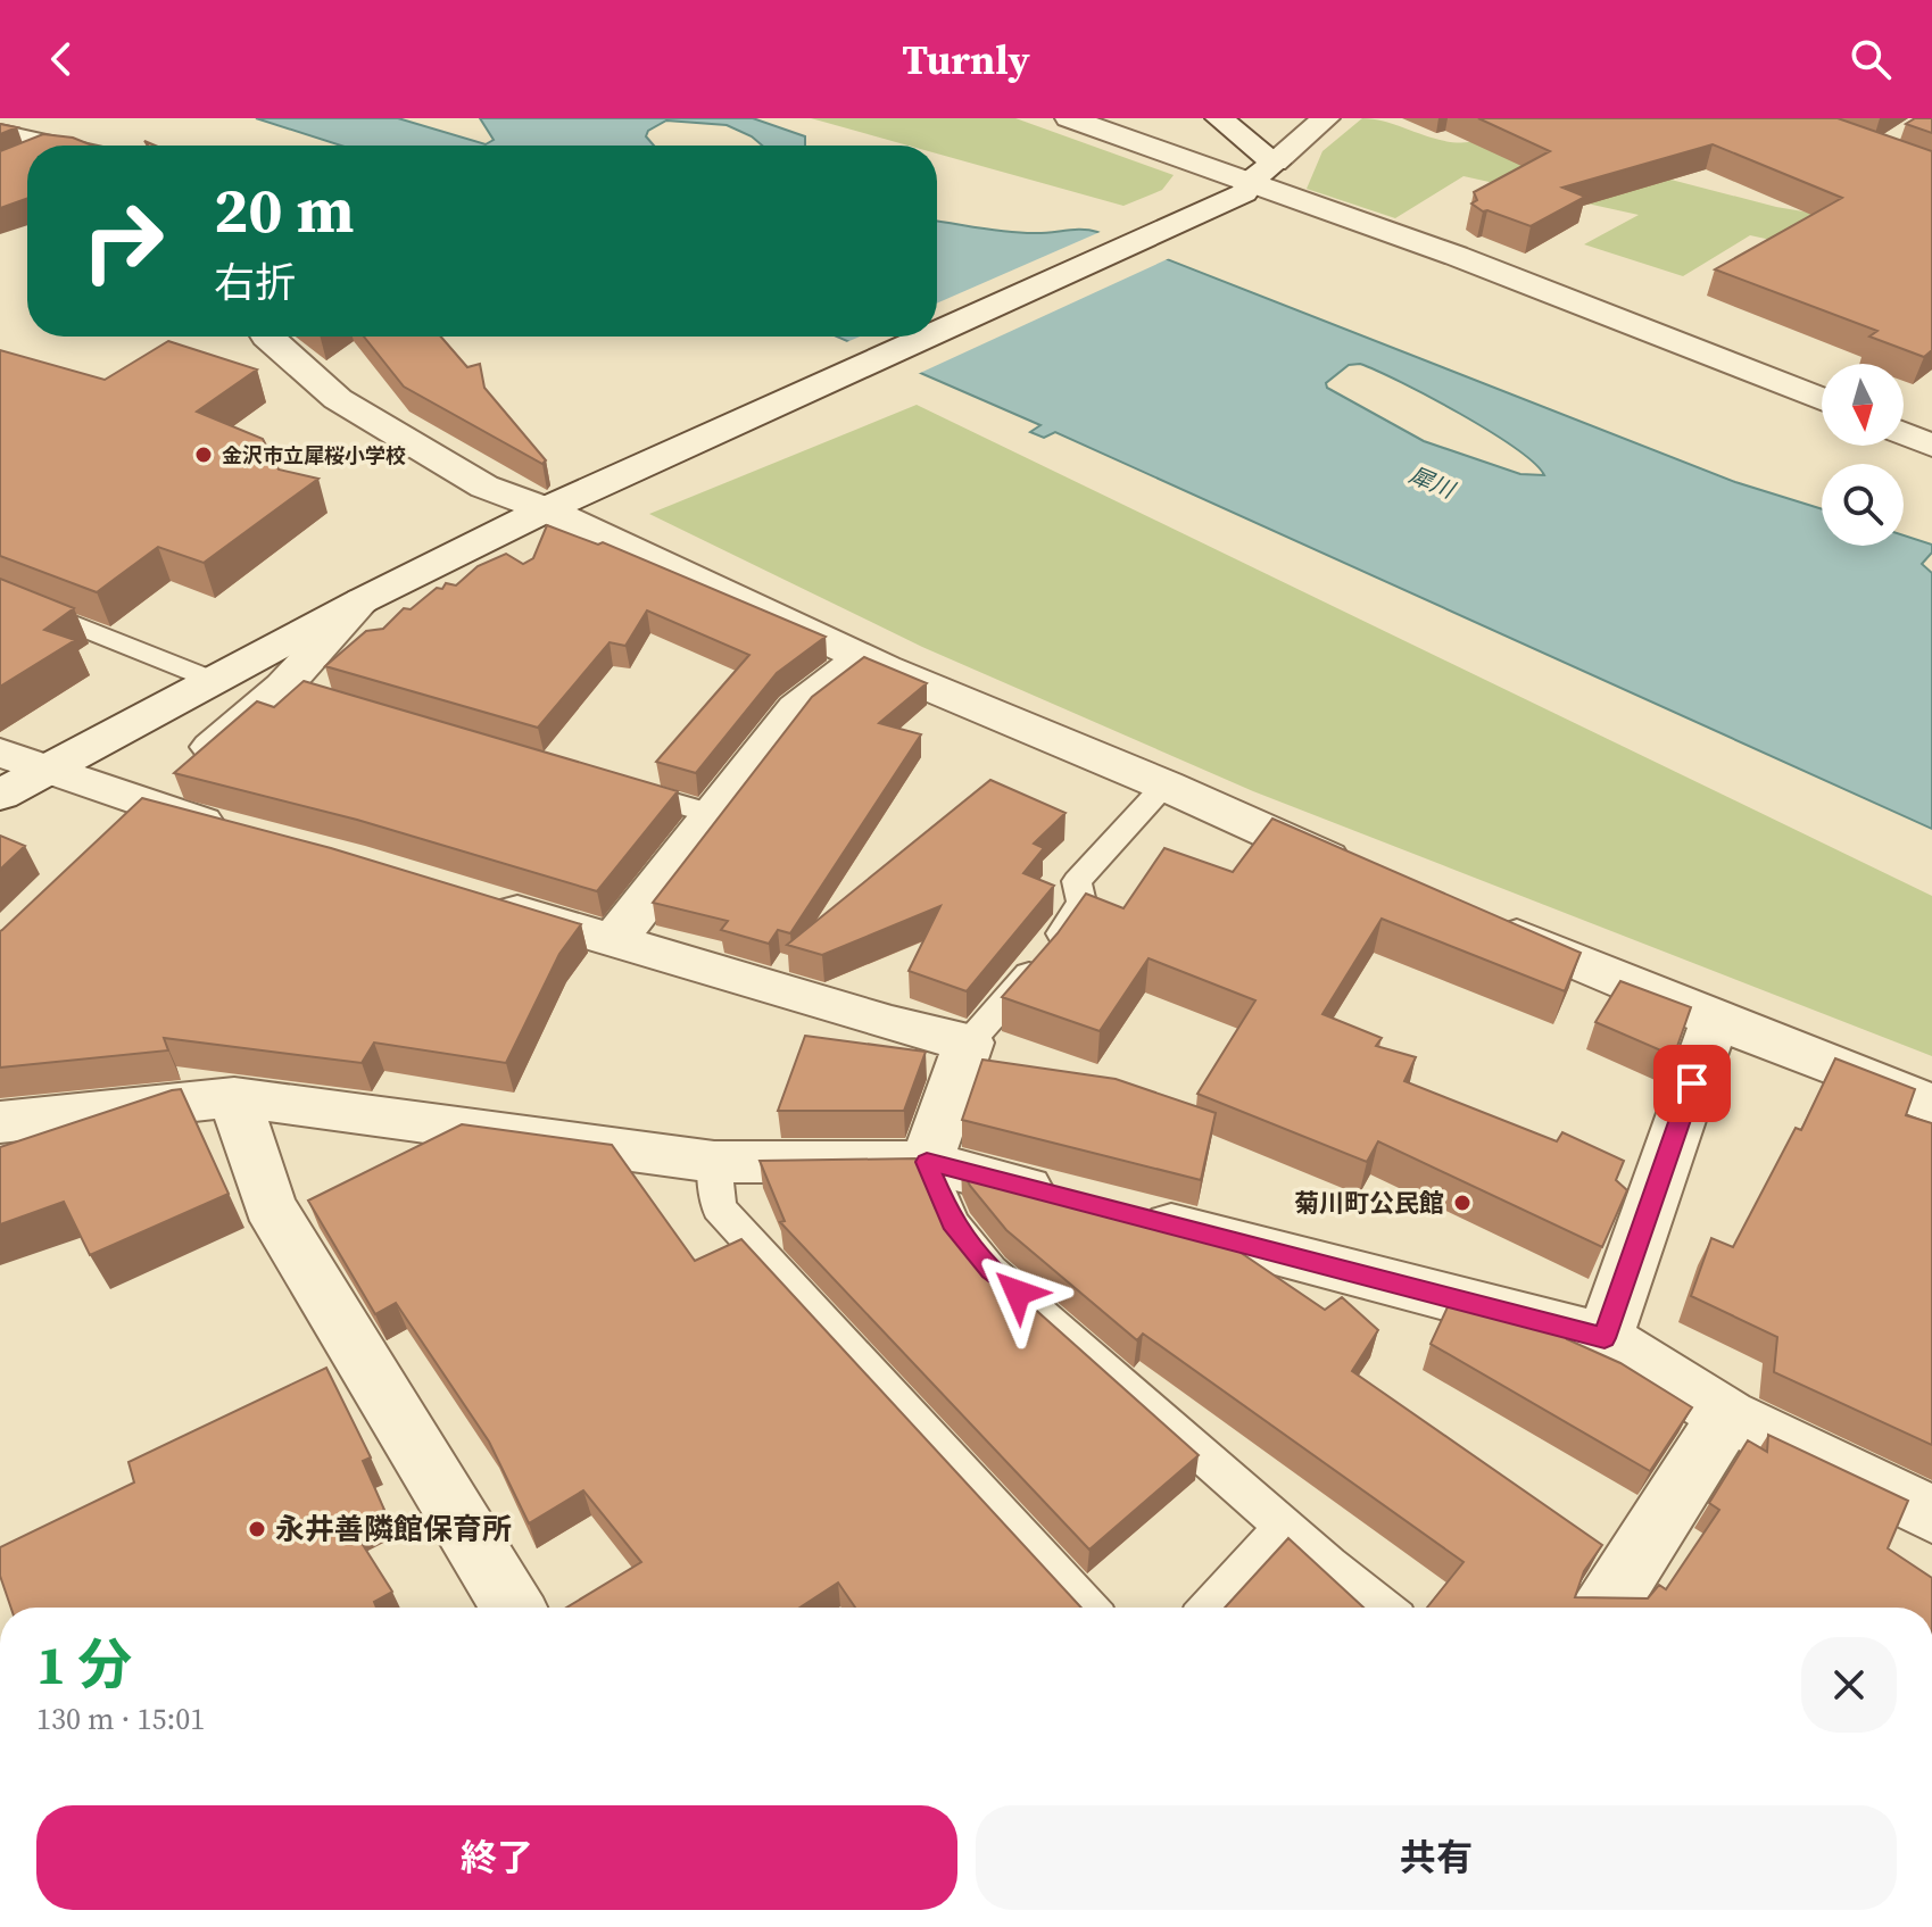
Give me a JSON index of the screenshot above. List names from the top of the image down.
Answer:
{
  "water": ["犀川"],
  "places": ["金沢市立犀桜小学校", "菊川町公民館", "永井善隣館保育所"],
  "north": "bottom",
  "page": {
    "header": "Turnly",
    "turn": ["20 m", "右折"],
    "heading": ["1 分", "130 m · 15:01"],
    "buttons": ["終了", "共有"]
  }
}
